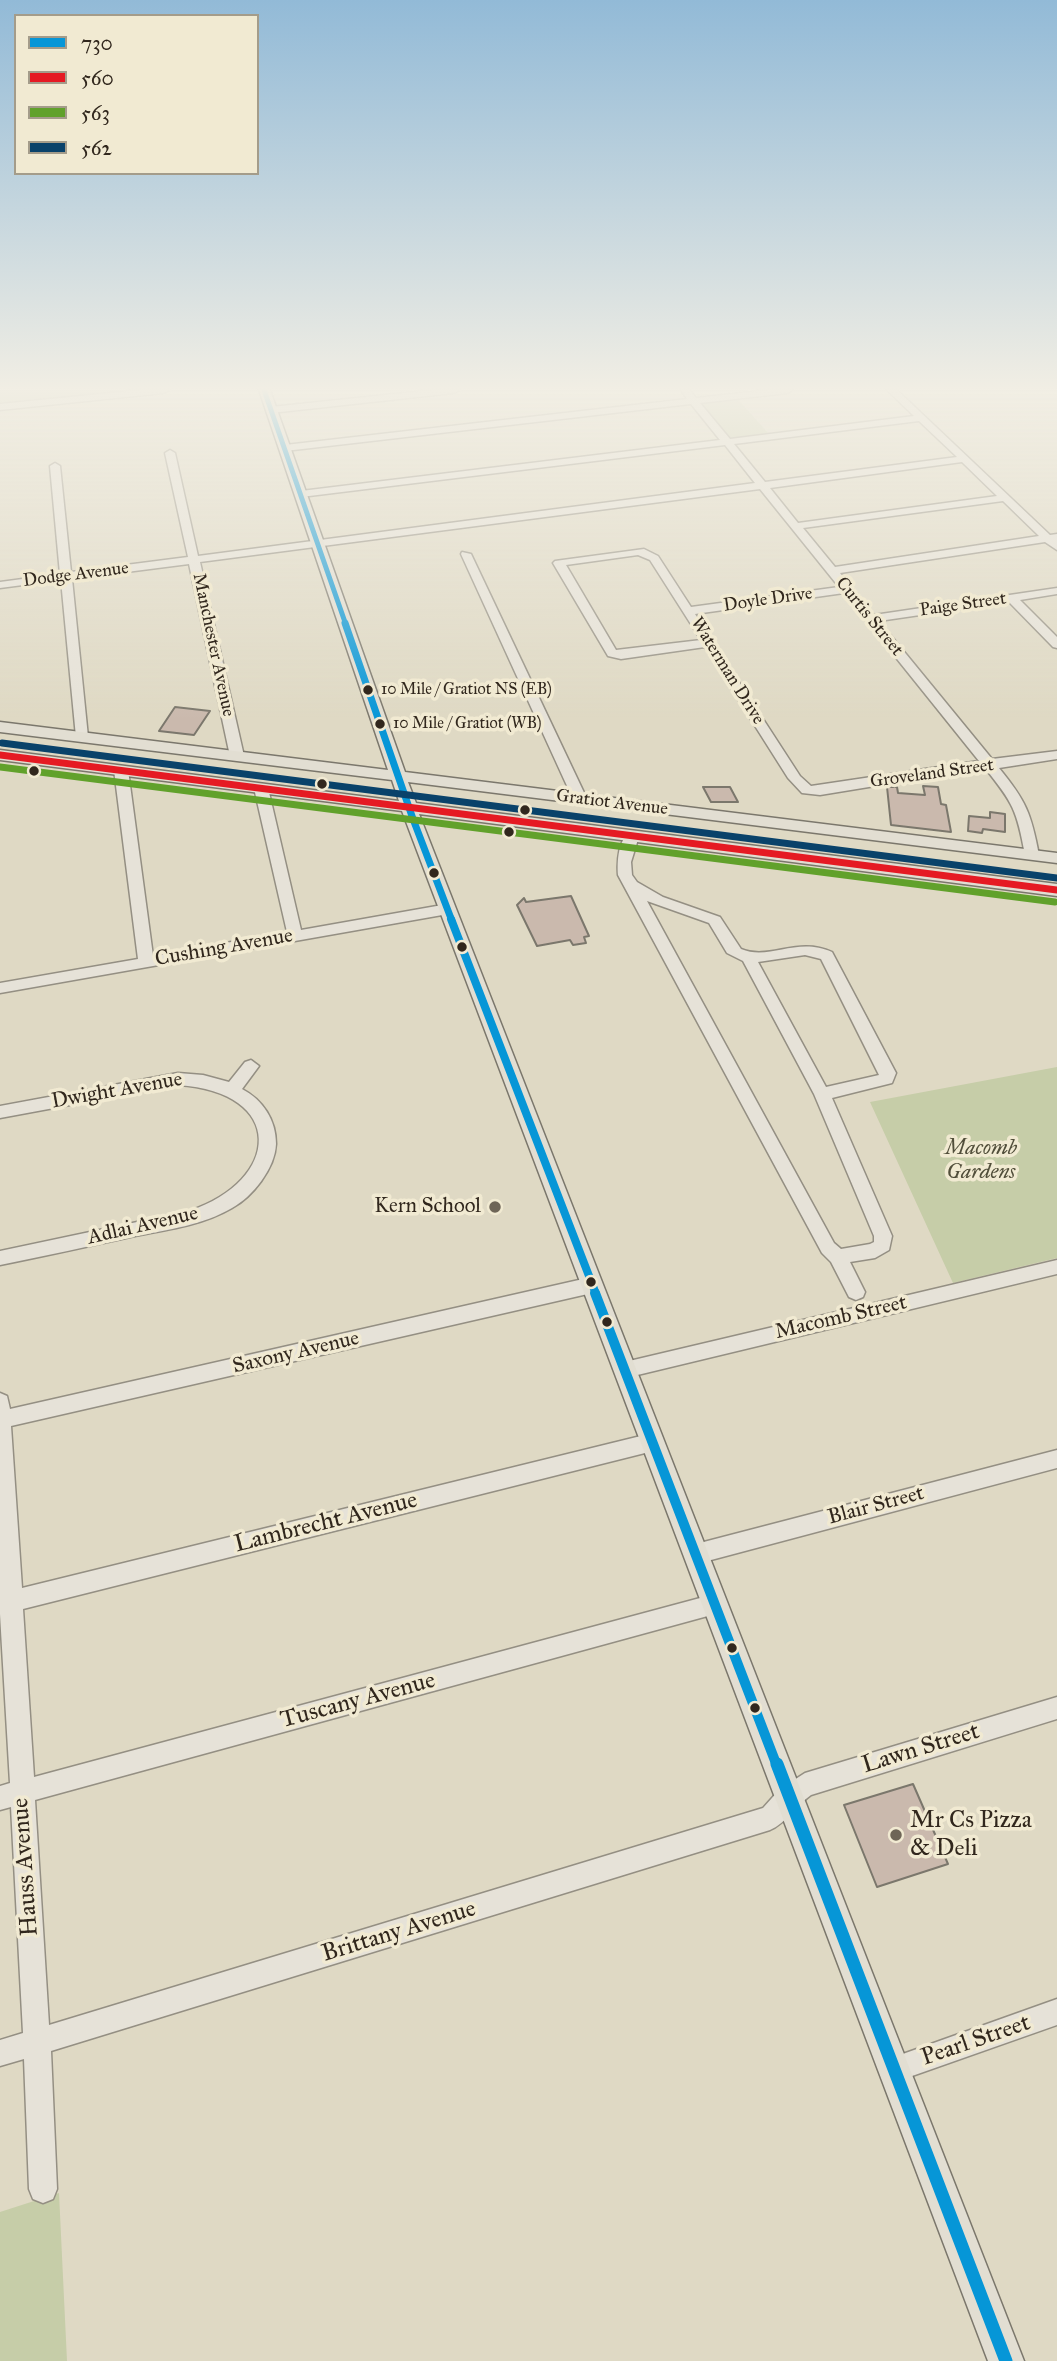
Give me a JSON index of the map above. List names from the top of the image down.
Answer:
{
  "streets": {
    "main road": ["Gratiot Avenue"],
    "street": [
      "Dodge Avenue",
      "Doyle Drive",
      "Paige Street",
      "Curtis Street",
      "Manchester Avenue",
      "Waterman Drive",
      "Groveland Street",
      "Cushing Avenue",
      "Dwight Avenue",
      "Adlai Avenue",
      "Macomb Street",
      "Saxony Avenue",
      "Blair Street",
      "Lambrecht Avenue",
      "Tuscany Avenue",
      "Lawn Street",
      "Hauss Avenue",
      "Brittany Avenue",
      "Pearl Street"
    ]
  },
  "crossings": [
    ["Dodge Avenue", "Manchester Avenue"],
    ["Doyle Drive", "Curtis Street"],
    ["Doyle Drive", "Waterman Drive"],
    ["Paige Street", "Curtis Street"],
    ["Curtis Street", "Groveland Street"],
    ["Curtis Street", "Gratiot Avenue"],
    ["Manchester Avenue", "Gratiot Avenue"],
    ["Waterman Drive", "Groveland Street"],
    ["Dwight Avenue", "Adlai Avenue"],
    ["Saxony Avenue", "Hauss Avenue"],
    ["Lambrecht Avenue", "Hauss Avenue"],
    ["Tuscany Avenue", "Hauss Avenue"],
    ["Lawn Street", "Brittany Avenue"],
    ["Hauss Avenue", "Brittany Avenue"]
  ],
  "parks": ["Macomb Gardens"],
  "places": [
    "10 Mile / Gratiot NS (EB)",
    "10 Mile / Gratiot (WB)",
    "Kern School",
    "Mr Cs Pizza & Deli"
  ],
  "lines": [
    "transit line 730",
    "transit line 562",
    "transit line 560",
    "transit line 563"
  ],
  "legend": [
    "730",
    "560",
    "563",
    "562"
  ]
}
